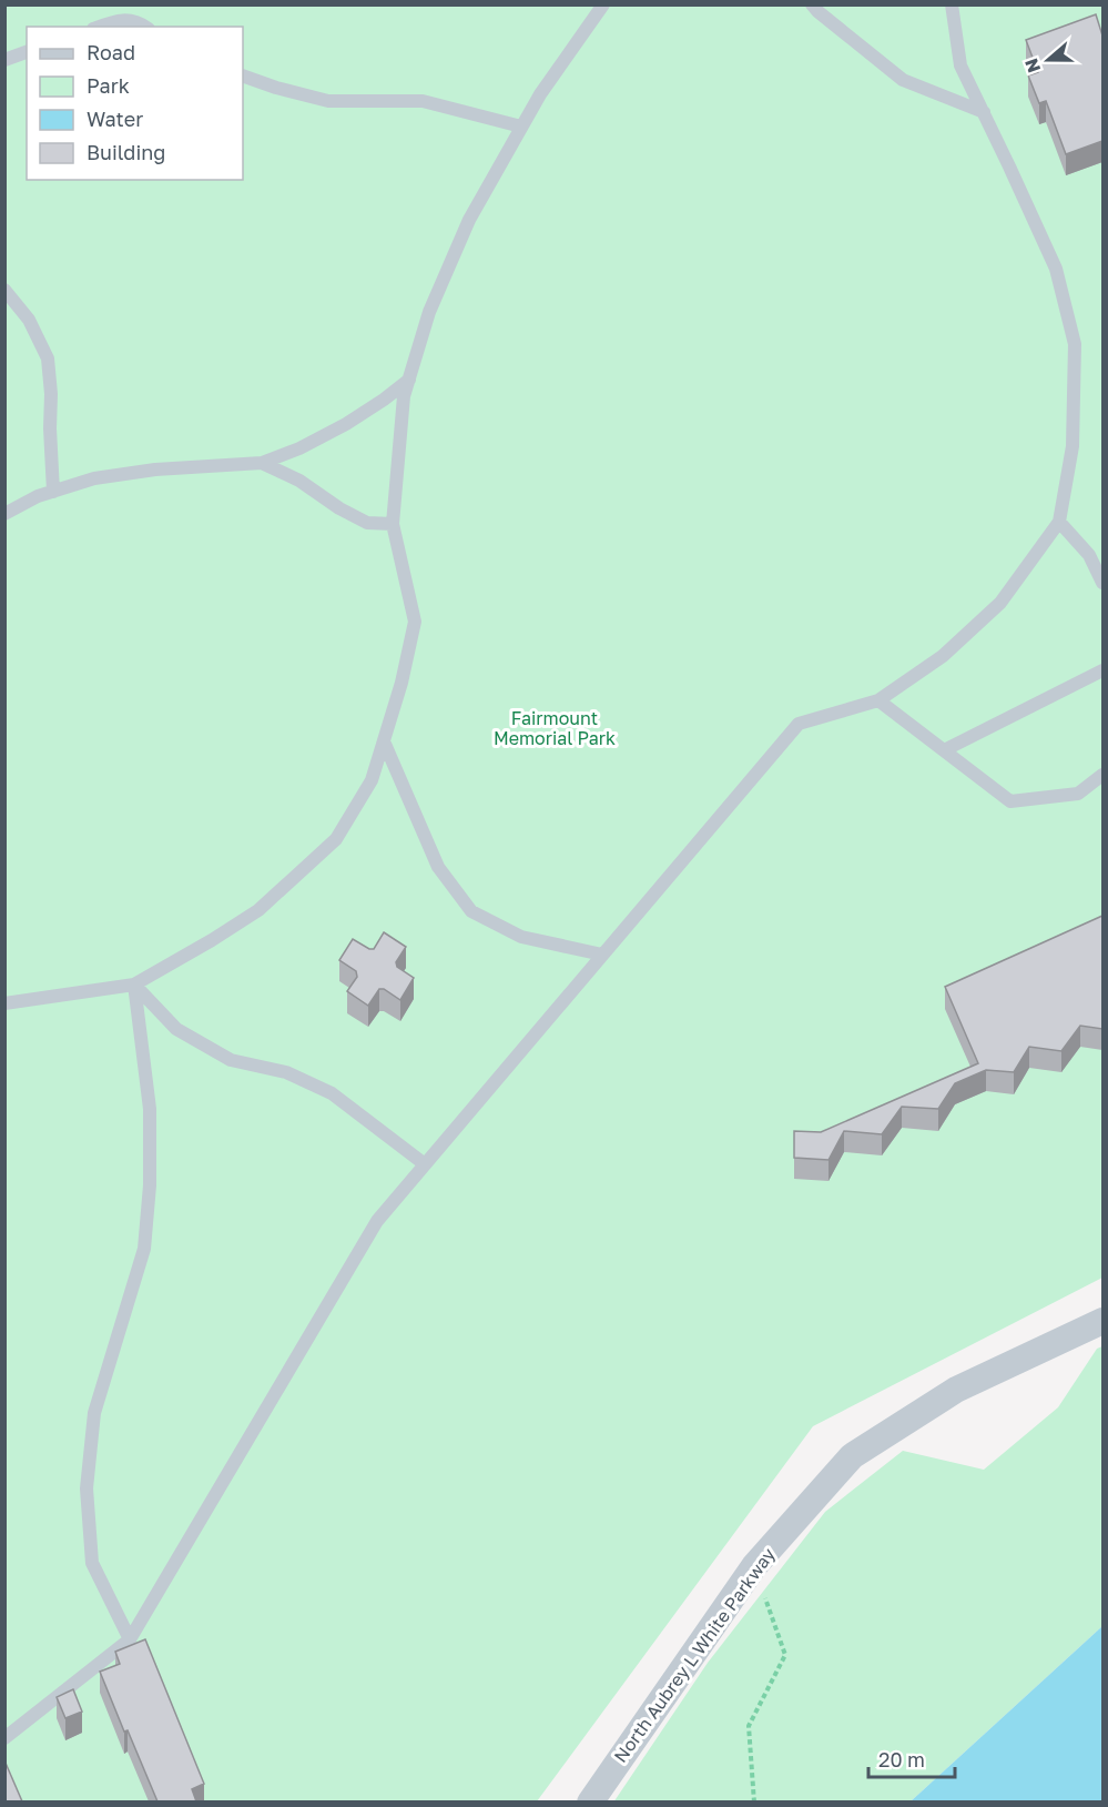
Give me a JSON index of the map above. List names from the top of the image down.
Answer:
{
  "streets": {
    "street": ["North Aubrey L White Parkway"]
  },
  "parks": ["Fairmount Memorial Park"],
  "legend": [
    "Road",
    "Park",
    "Water",
    "Building"
  ],
  "scale_bar": "20 m",
  "north": "left"
}
